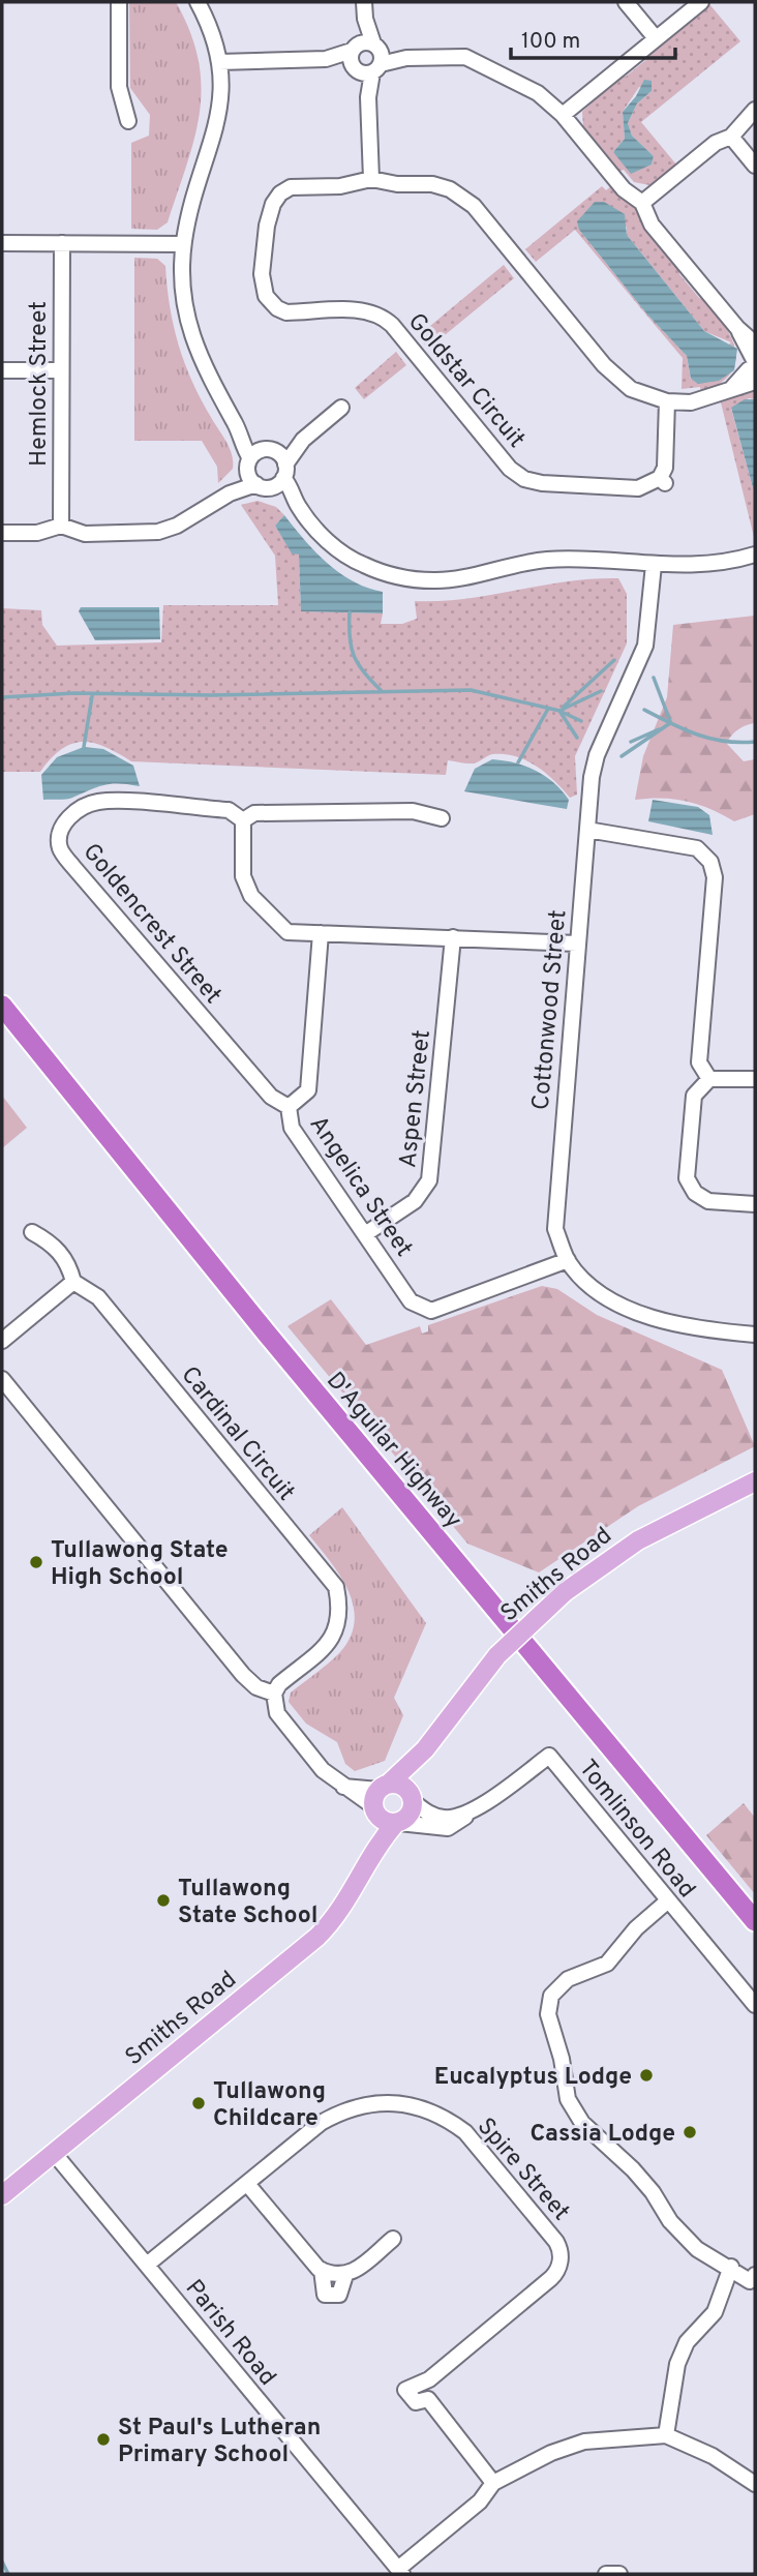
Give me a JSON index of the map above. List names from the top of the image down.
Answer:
{
  "streets": {
    "highway": ["D'Aguilar Highway"],
    "main road": ["Smiths Road"],
    "street": [
      "Goldstar Circuit",
      "Hemlock Street",
      "Goldencrest Street",
      "Cottonwood Street",
      "Aspen Street",
      "Angelica Street",
      "Cardinal Circuit",
      "Tomlinson Road",
      "Spire Street",
      "Parish Road"
    ]
  },
  "crossings": [
    ["Goldencrest Street", "Angelica Street"],
    ["Cottonwood Street", "Angelica Street"],
    ["Aspen Street", "Angelica Street"],
    ["Smiths Road", "Tomlinson Road"],
    ["Smiths Road", "Parish Road"],
    ["Spire Street", "Parish Road"]
  ],
  "places": [
    "Tullawong State High School",
    "Tullawong State School",
    "Eucalyptus Lodge",
    "Tullawong Childcare",
    "Cassia Lodge",
    "St Paul's Lutheran Primary School"
  ],
  "scale_bar": "100 m"
}
